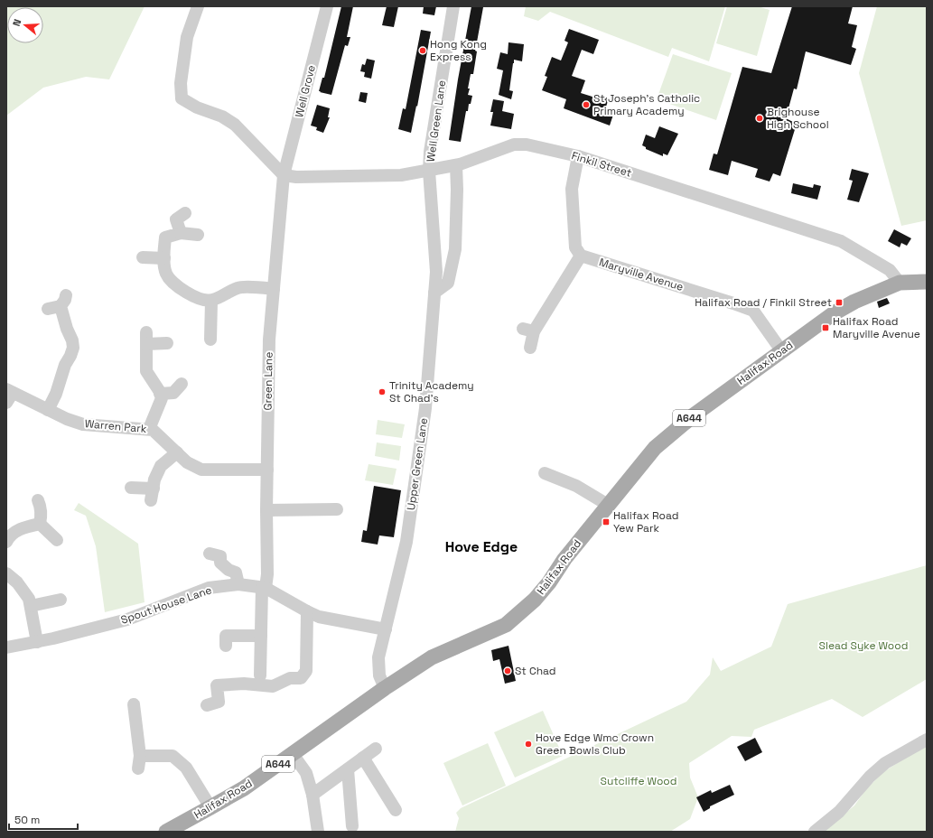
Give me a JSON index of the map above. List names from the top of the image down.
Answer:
{
  "streets": {
    "main road": ["Halifax Road", "A644"],
    "street": [
      "Well Grove",
      "Well Green Lane",
      "Finkil Street",
      "Maryville Avenue",
      "Green Lane",
      "Warren Park",
      "Upper Green Lane",
      "Spout House Lane"
    ]
  },
  "crossings": [
    ["Well Grove", "Finkil Street"],
    ["Well Grove", "Green Lane"],
    ["Well Green Lane", "Finkil Street"],
    ["Well Green Lane", "Upper Green Lane"],
    ["Finkil Street", "Halifax Road"],
    ["Finkil Street", "Green Lane"],
    ["Finkil Street", "Upper Green Lane"],
    ["Maryville Avenue", "Halifax Road"],
    ["Halifax Road", "Upper Green Lane"],
    ["Green Lane", "Warren Park"],
    ["Green Lane", "Spout House Lane"],
    ["Upper Green Lane", "Spout House Lane"]
  ],
  "districts": ["Hove Edge"],
  "parks": ["Slead Syke Wood", "Sutcliffe Wood"],
  "places": {
    "other": [
      "Hong Kong Express",
      "St Joseph's Catholic Primary Academy",
      "Brighouse High School",
      "Trinity Academy St Chad's",
      "St Chad",
      "Hove Edge Wmc Crown Green Bowls Club"
    ],
    "transit": ["Halifax Road / Finkil Street", "Halifax Road Maryville Avenue", "Halifax Road Yew Park"]
  },
  "scale_bar": "50 m",
  "north": "left"
}
